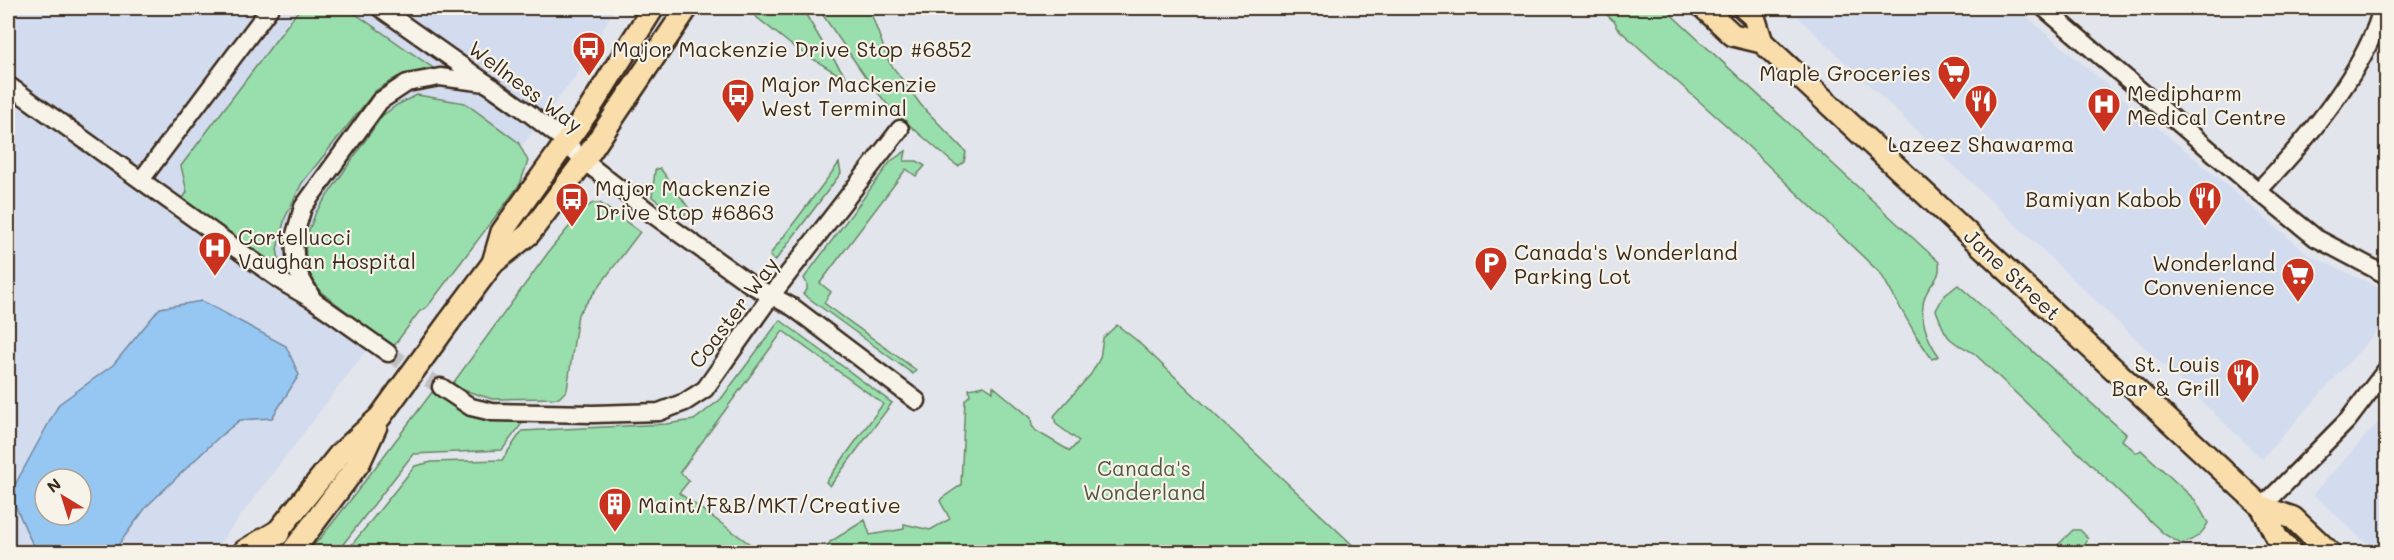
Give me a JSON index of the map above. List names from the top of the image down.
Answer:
{
  "streets": {
    "main road": ["Jane Street"],
    "street": ["Wellness Way", "Coaster Way"]
  },
  "crossings": [
    ["Wellness Way", "Coaster Way"]
  ],
  "parks": ["Canada's Wonderland"],
  "places": {
    "bus stop": ["Major Mackenzie Drive Stop #6852", "Major Mackenzie West Terminal", "Major Mackenzie Drive Stop #6863"],
    "supermarket": ["Maple Groceries", "Wonderland Convenience"],
    "restaurant": ["Lazeez Shawarma", "Bamiyan Kabob", "St. Louis Bar & Grill"],
    "hospital": ["Medipharm Medical Centre", "Cortellucci Vaughan Hospital"],
    "parking": ["Canada's Wonderland Parking Lot"],
    "building": ["Maint/F&B/MKT/Creative"]
  },
  "north": "top left"
}
